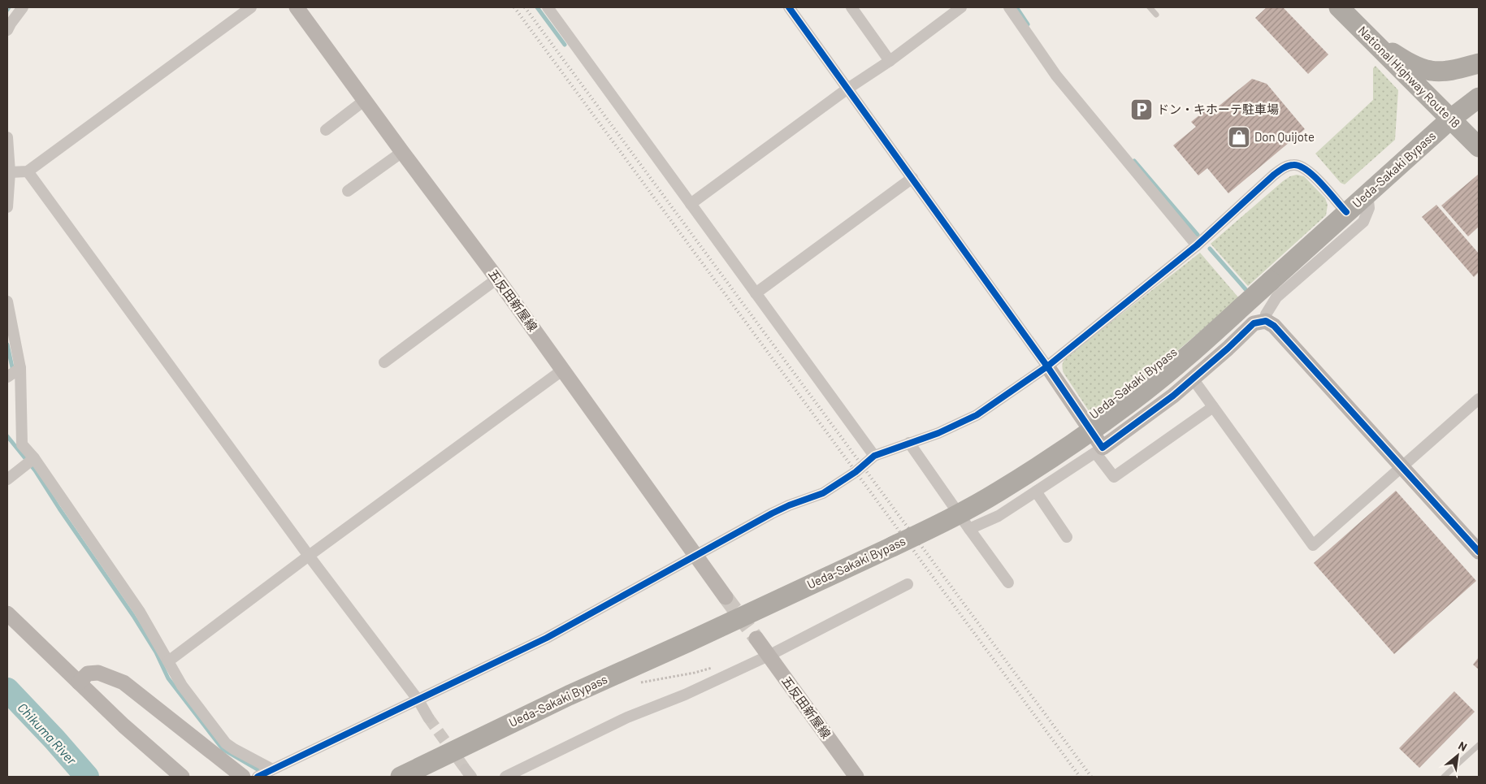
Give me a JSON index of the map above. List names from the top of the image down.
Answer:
{
  "streets": {
    "highway": ["National Highway Route 18", "Ueda-Sakaki Bypass"],
    "street": ["五反田新屋線"]
  },
  "crossings": [
    ["National Highway Route 18", "Ueda-Sakaki Bypass"]
  ],
  "water": ["Chikuma River"],
  "places": {
    "parking": ["ドン・キホーテ駐車場"],
    "shop": ["Don Quijote"]
  },
  "north": "top right"
}
